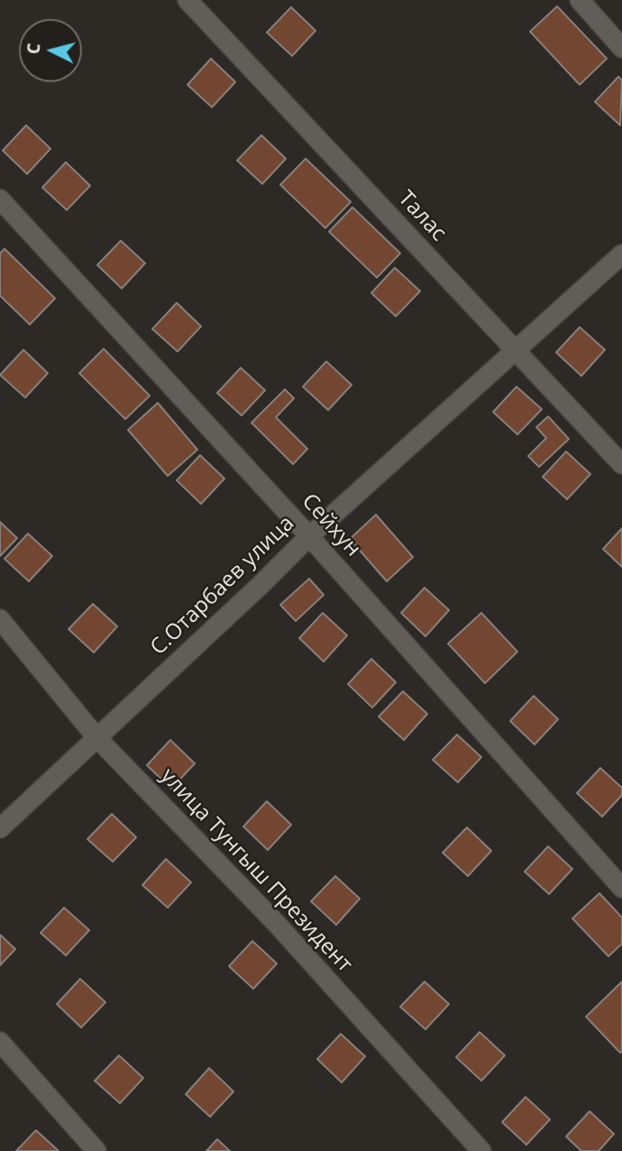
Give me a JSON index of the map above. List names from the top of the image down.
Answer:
{
  "streets": {
    "street": [
      "Талас",
      "Сейхун",
      "С.Отарбаев улица",
      "улица Тунгыш Президент"
    ]
  },
  "crossings": [
    ["Талас", "С.Отарбаев улица"],
    ["Сейхун", "С.Отарбаев улица"],
    ["С.Отарбаев улица", "улица Тунгыш Президент"]
  ],
  "north": "left"
}
